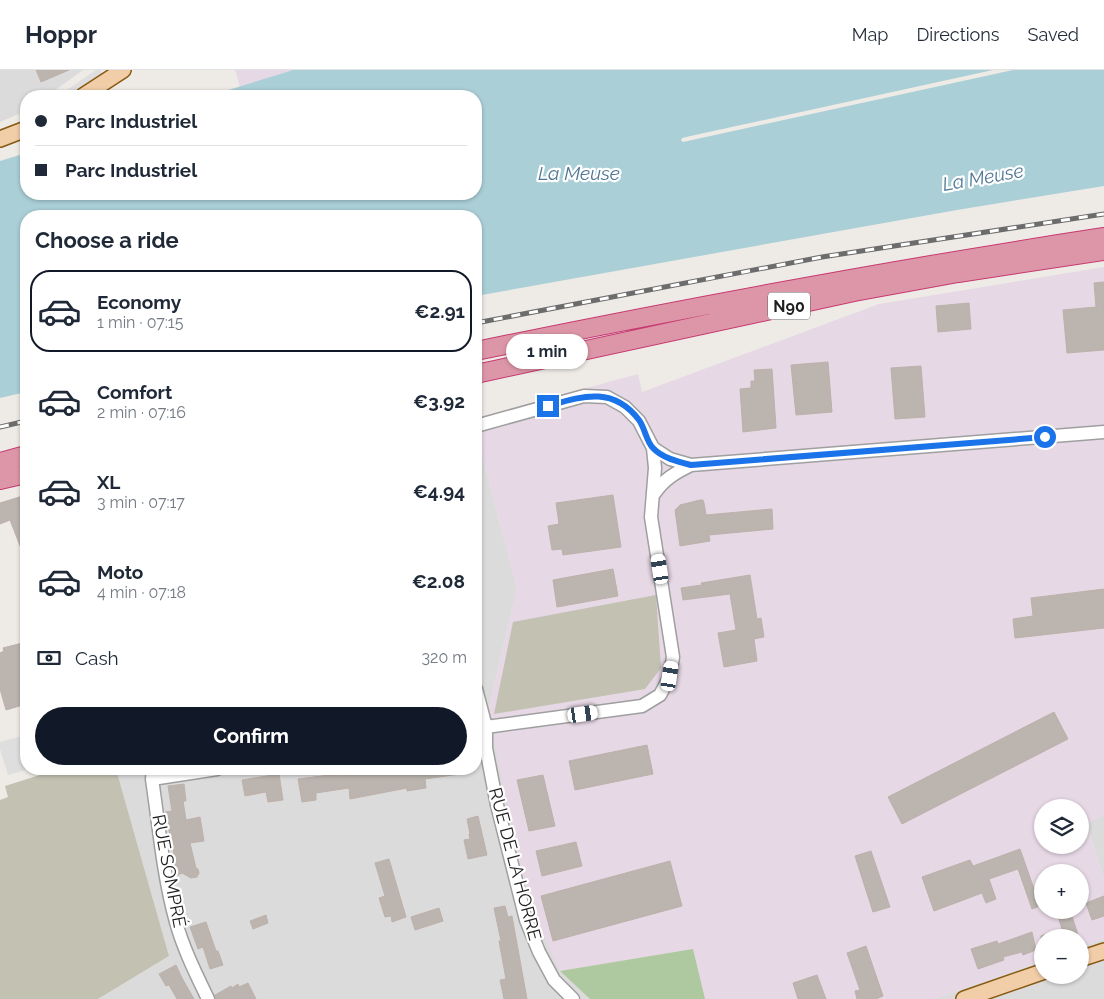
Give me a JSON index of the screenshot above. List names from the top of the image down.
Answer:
{
  "streets": {
    "highway": ["N90"],
    "street": ["RUE DE LA HORRE", "RUE SOMPRÉ"]
  },
  "water": ["La Meuse"],
  "page": {
    "header": "Hoppr",
    "nav": ["Map", "Directions", "Saved"],
    "banner": ["Parc Industriel", "Parc Industriel"],
    "heading": "Choose a ride",
    "list": [
      {
        "name": "Economy",
        "note": "1 min · 07:15",
        "value": "€2.91"
      },
      {
        "name": "Comfort",
        "note": "2 min · 07:16",
        "value": "€3.92"
      },
      {
        "name": "XL",
        "note": "3 min · 07:17",
        "value": "€4.94"
      },
      {
        "name": "Moto",
        "note": "4 min · 07:18",
        "value": "€2.08"
      }
    ],
    "bubble": "1 min",
    "pay": ["Cash", "320 m"],
    "buttons": "Confirm",
    "map_buttons": ["+", "−"]
  }
}
